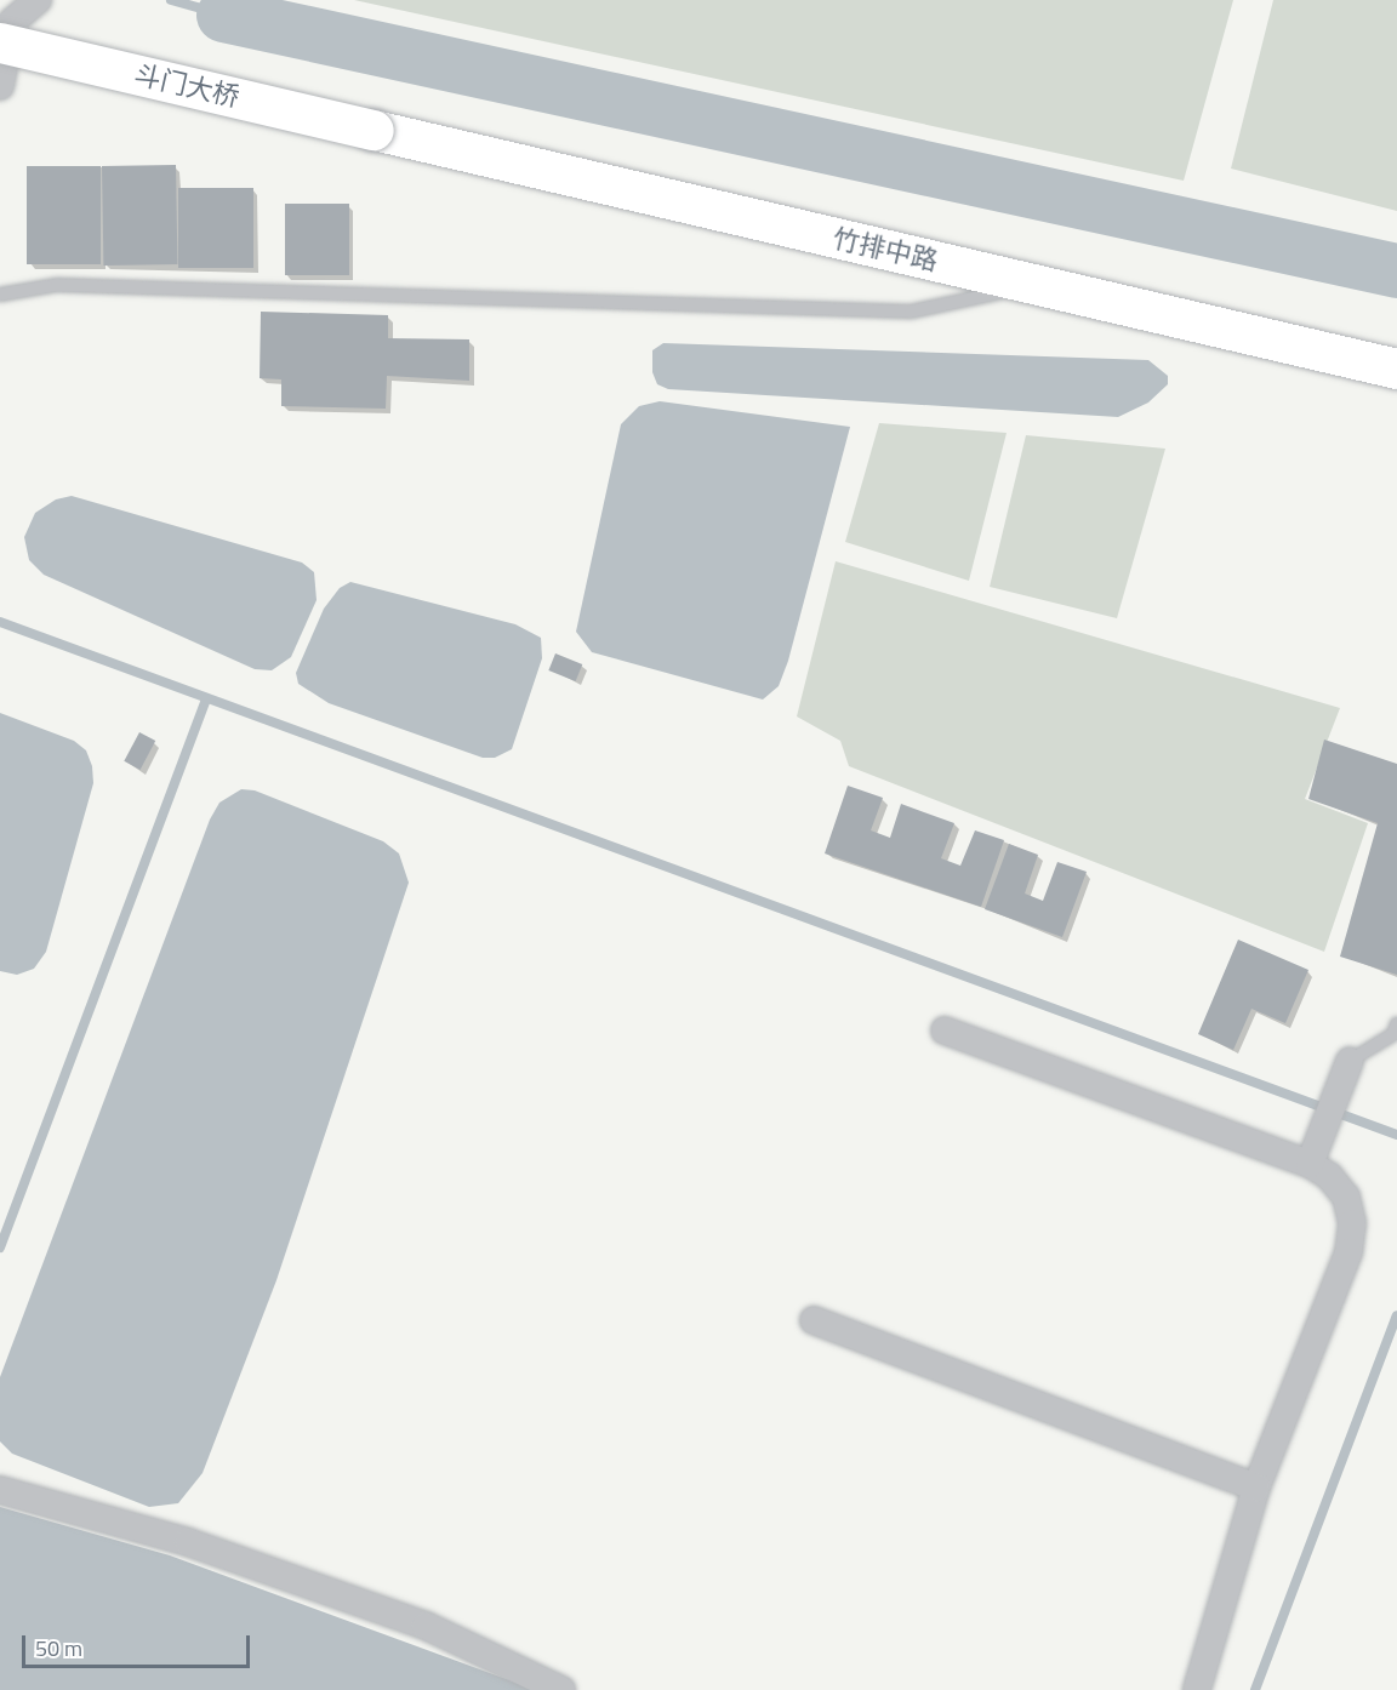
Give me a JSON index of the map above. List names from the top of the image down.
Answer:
{
  "streets": {
    "main road": ["斗门大桥", "竹排中路"]
  },
  "crossings": [
    ["斗门大桥", "竹排中路"]
  ],
  "scale_bar": "50 m"
}
